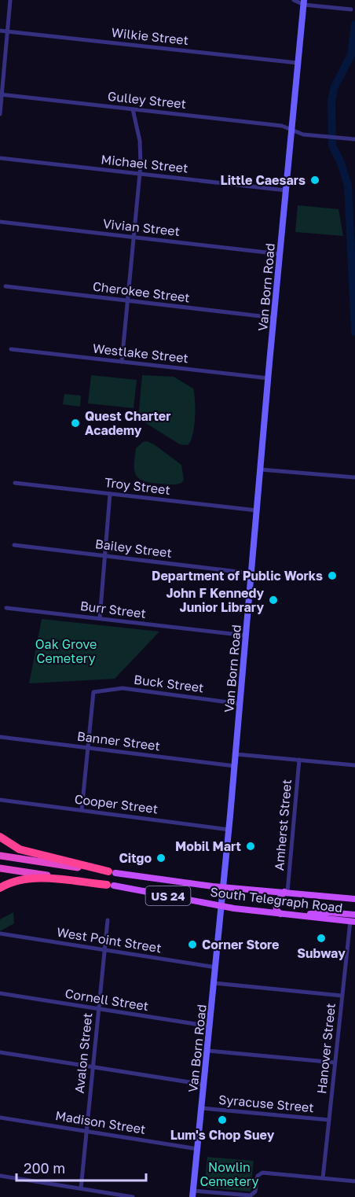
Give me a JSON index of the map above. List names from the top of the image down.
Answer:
{
  "streets": {
    "highway": ["US 24", "South Telegraph Road"],
    "main road": ["Van Born Road"],
    "street": [
      "Wilkie Street",
      "Gulley Street",
      "Michael Street",
      "Vivian Street",
      "Cherokee Street",
      "Westlake Street",
      "Troy Street",
      "Bailey Street",
      "Burr Street",
      "Buck Street",
      "Banner Street",
      "Cooper Street",
      "Amherst Street",
      "West Point Street",
      "Cornell Street",
      "Hanover Street",
      "Avalon Street",
      "Syracuse Street",
      "Madison Street"
    ]
  },
  "crossings": [
    ["Wilkie Street", "Van Born Road"],
    ["Gulley Street", "Van Born Road"],
    ["Michael Street", "Van Born Road"],
    ["Vivian Street", "Van Born Road"],
    ["Van Born Road", "Cherokee Street"],
    ["Van Born Road", "Westlake Street"],
    ["Van Born Road", "Troy Street"],
    ["Van Born Road", "Bailey Street"],
    ["Van Born Road", "Burr Street"],
    ["Van Born Road", "Buck Street"],
    ["Van Born Road", "Banner Street"],
    ["Van Born Road", "Cooper Street"],
    ["Van Born Road", "South Telegraph Road"],
    ["Van Born Road", "West Point Street"],
    ["Van Born Road", "Cornell Street"],
    ["Van Born Road", "Syracuse Street"],
    ["Van Born Road", "Madison Street"],
    ["Buck Street", "Banner Street"],
    ["Amherst Street", "South Telegraph Road"],
    ["South Telegraph Road", "Hanover Street"],
    ["West Point Street", "Avalon Street"],
    ["Cornell Street", "Avalon Street"],
    ["Hanover Street", "Syracuse Street"],
    ["Avalon Street", "Syracuse Street"],
    ["Avalon Street", "Madison Street"]
  ],
  "parks": ["Oak Grove Cemetery", "Nowlin Cemetery"],
  "places": [
    "Little Caesars",
    "Quest Charter Academy",
    "Department of Public Works",
    "John F Kennedy Junior Library",
    "Mobil Mart",
    "Citgo",
    "Subway",
    "Corner Store",
    "Lum's Chop Suey"
  ],
  "scale_bar": "200 m"
}
